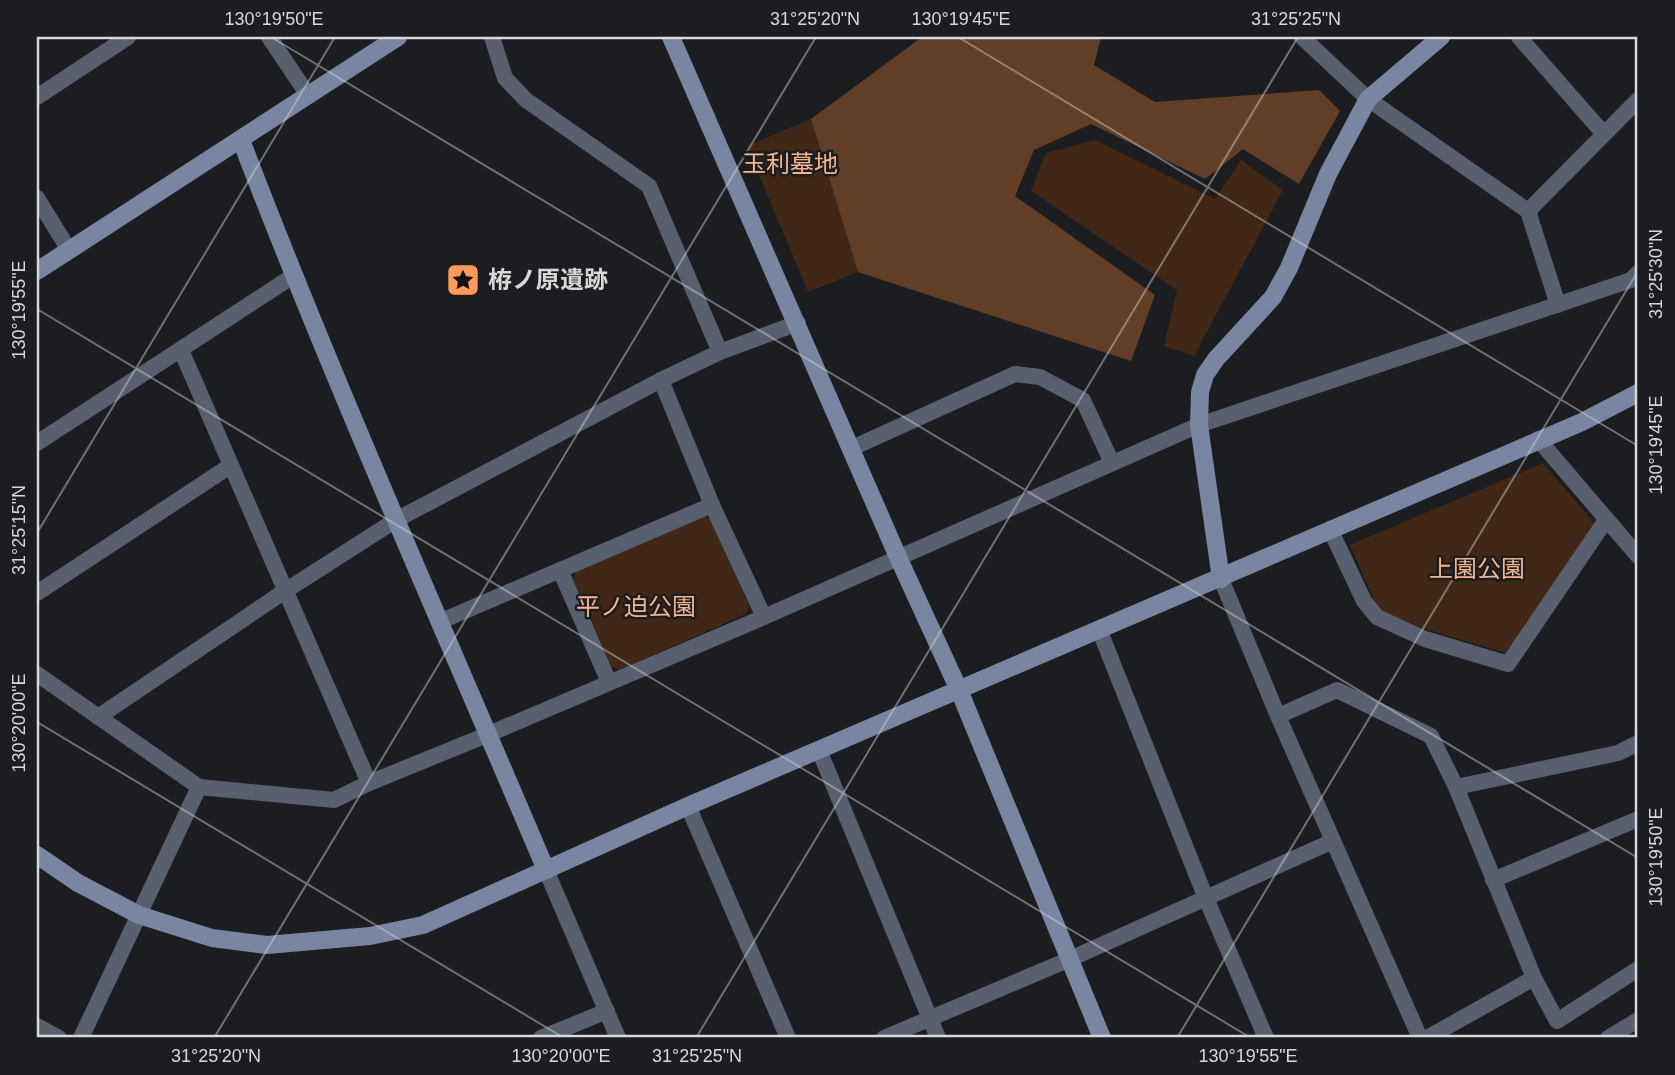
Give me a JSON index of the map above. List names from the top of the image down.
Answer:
{
  "parks": ["玉利墓地", "上園公園", "平ノ迫公園"],
  "places": {
    "place": ["栫ノ原遺跡"]
  },
  "coordinates": [
    "130°19'50\"E",
    "31°25'20\"N",
    "130°19'45\"E",
    "31°25'25\"N",
    "31°25'30\"N",
    "130°19'55\"E",
    "31°25'15\"N",
    "130°20'00\"E"
  ]
}
